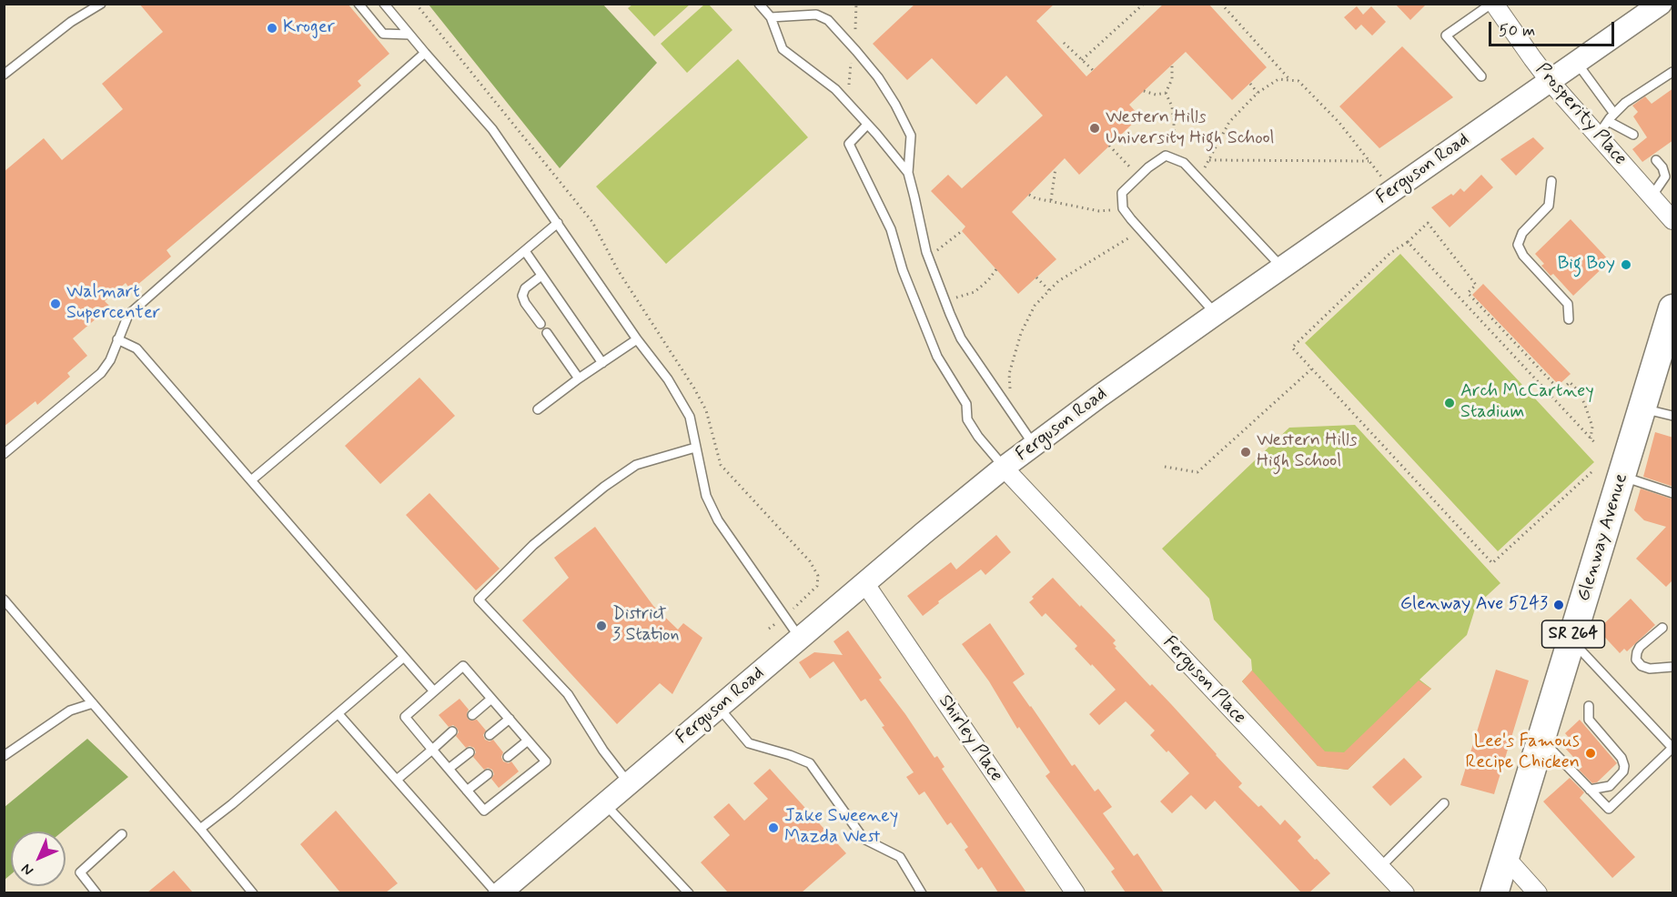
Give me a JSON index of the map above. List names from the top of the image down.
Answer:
{
  "streets": {
    "main road": ["Glenway Avenue", "SR 264"],
    "street": [
      "Prosperity Place",
      "Ferguson Road",
      "Ferguson Place",
      "Shirley Place"
    ]
  },
  "crossings": [
    ["Prosperity Place", "Ferguson Road"],
    ["Ferguson Road", "Ferguson Place"],
    ["Ferguson Road", "Shirley Place"]
  ],
  "places": [
    "Kroger",
    "Western Hills University High School",
    "Big Boy",
    "Walmart Supercenter",
    "Arch McCartney Stadium",
    "Western Hills High School",
    "Glenway Ave 5243",
    "District 3 Station",
    "Lee's Famous Recipe Chicken",
    "Jake Sweeney Mazda West"
  ],
  "scale_bar": "50 m",
  "north": "bottom left"
}
